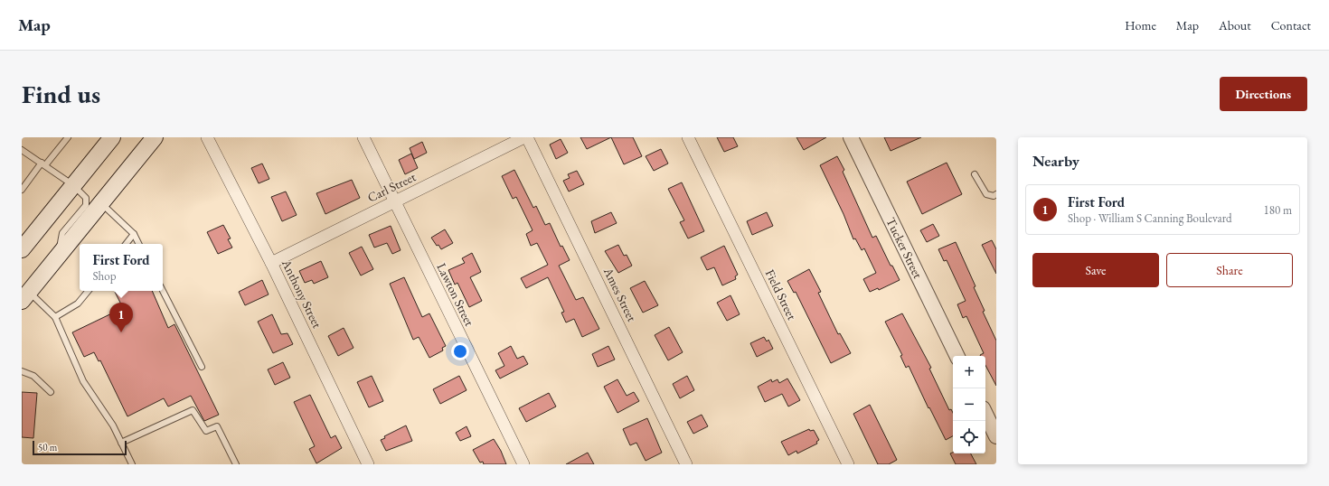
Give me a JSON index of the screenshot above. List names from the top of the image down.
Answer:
{
  "streets": {
    "street": [
      "Carl Street",
      "Tucker Street",
      "Anthony Street",
      "Lawton Street",
      "Ames Street",
      "Field Street"
    ]
  },
  "crossings": [
    ["Carl Street", "Anthony Street"],
    ["Carl Street", "Lawton Street"]
  ],
  "scale_bar": "50 m",
  "page": {
    "header": "Map",
    "nav": [
      "Home",
      "Map",
      "About",
      "Contact"
    ],
    "buttons": [
      "Directions",
      ["Save", "Share"]
    ],
    "title": "Find us",
    "heading": "Nearby",
    "list": [
      {
        "mark": "1",
        "name": "First Ford",
        "note": "Shop · William S Canning Boulevard",
        "value": "180 m"
      }
    ],
    "popup": ["First Ford", "Shop"],
    "pins": "1",
    "map_buttons": ["+", "−"],
    "scale": "50 m"
  }
}
